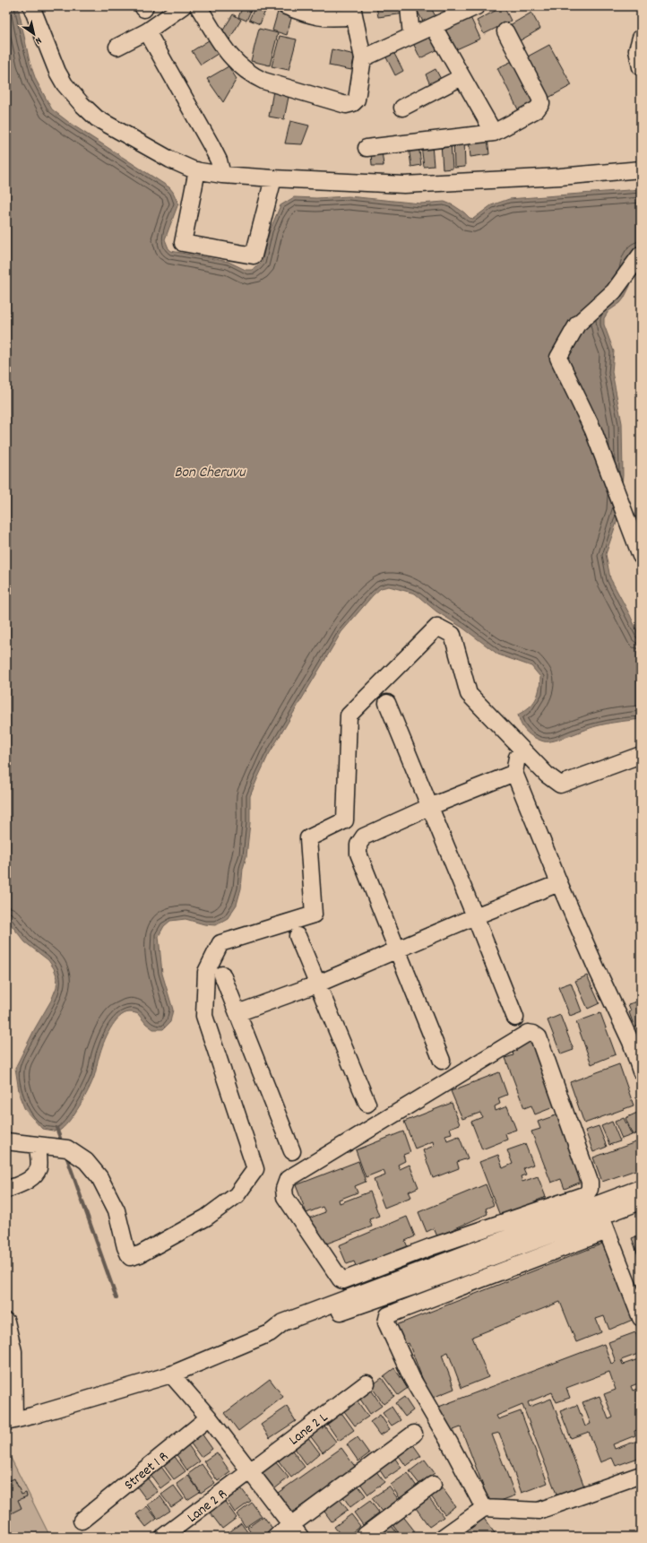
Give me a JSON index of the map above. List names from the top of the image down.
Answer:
{
  "streets": {
    "street": ["Lane 2 L", "Street 1 R", "Lane 2 R"]
  },
  "crossings": [
    ["Lane 2 L", "Lane 2 R"]
  ],
  "water": ["Bon Cheruvu"],
  "north": "bottom right"
}
